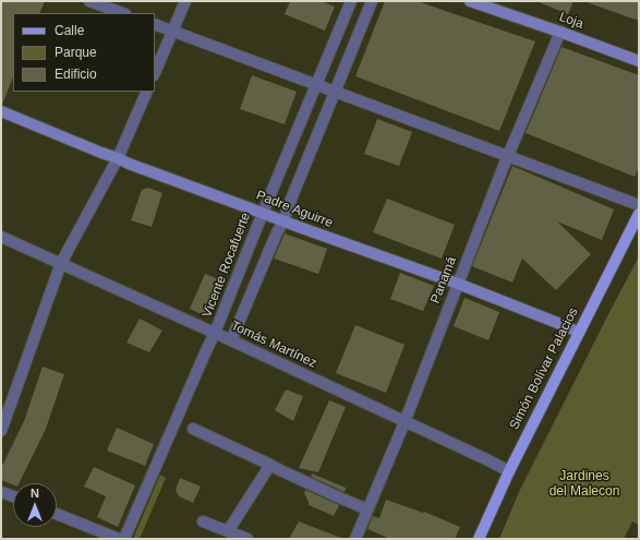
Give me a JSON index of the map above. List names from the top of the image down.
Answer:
{
  "streets": {
    "main road": ["Loja", "Padre Aguirre", "Simón Bolívar Palacios"],
    "street": ["Vicente Rocafuerte", "Panamá", "Tomás Martínez"]
  },
  "crossings": [
    ["Loja", "Panamá"],
    ["Padre Aguirre", "Vicente Rocafuerte"],
    ["Padre Aguirre", "Panamá"],
    ["Padre Aguirre", "Simón Bolívar Palacios"],
    ["Vicente Rocafuerte", "Tomás Martínez"],
    ["Panamá", "Tomás Martínez"],
    ["Tomás Martínez", "Simón Bolívar Palacios"]
  ],
  "parks": ["Jardines del Malecon"],
  "legend": ["Calle", "Parque", "Edificio"],
  "north": "top"
}
